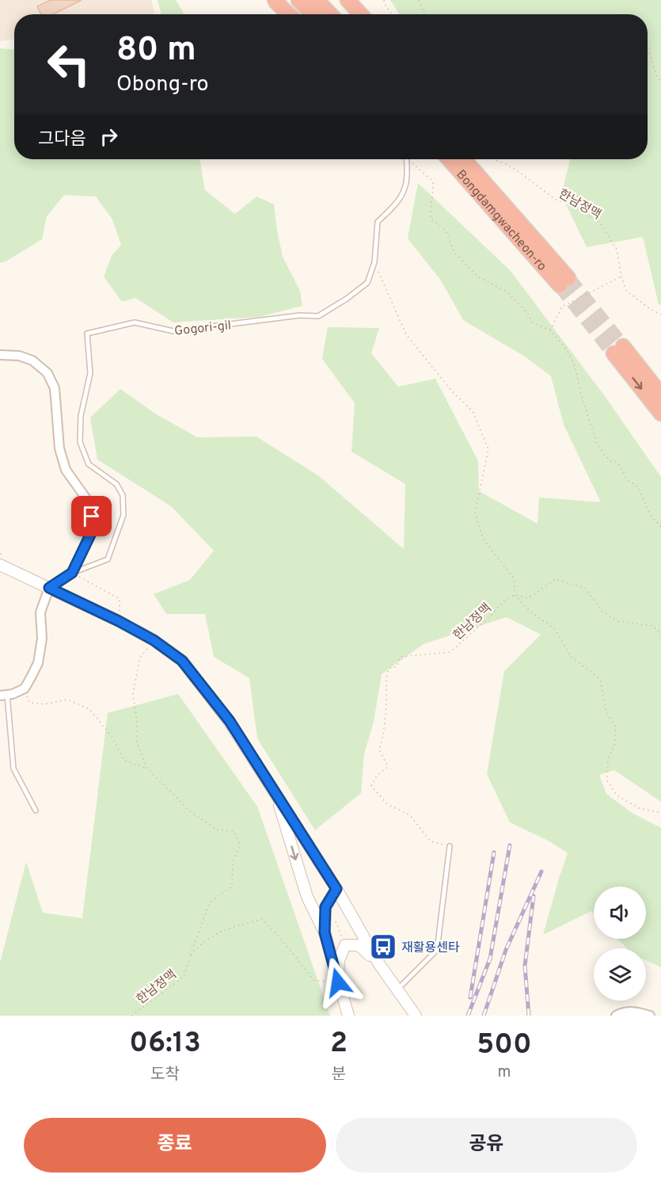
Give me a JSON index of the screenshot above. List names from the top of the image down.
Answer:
{
  "streets": {
    "highway": ["Bongdamgwacheon-ro"],
    "lane": ["Gogori-gil"],
    "path": ["한남정맥"]
  },
  "places": {
    "bus stop": ["재활용센타"]
  },
  "page": {
    "turn": ["80 m", "Obong-ro"],
    "then": "그다음",
    "eta": [
      "06:13",
      "도착",
      "2",
      "분",
      "500",
      "m"
    ],
    "buttons": ["종료", "공유"]
  }
}
